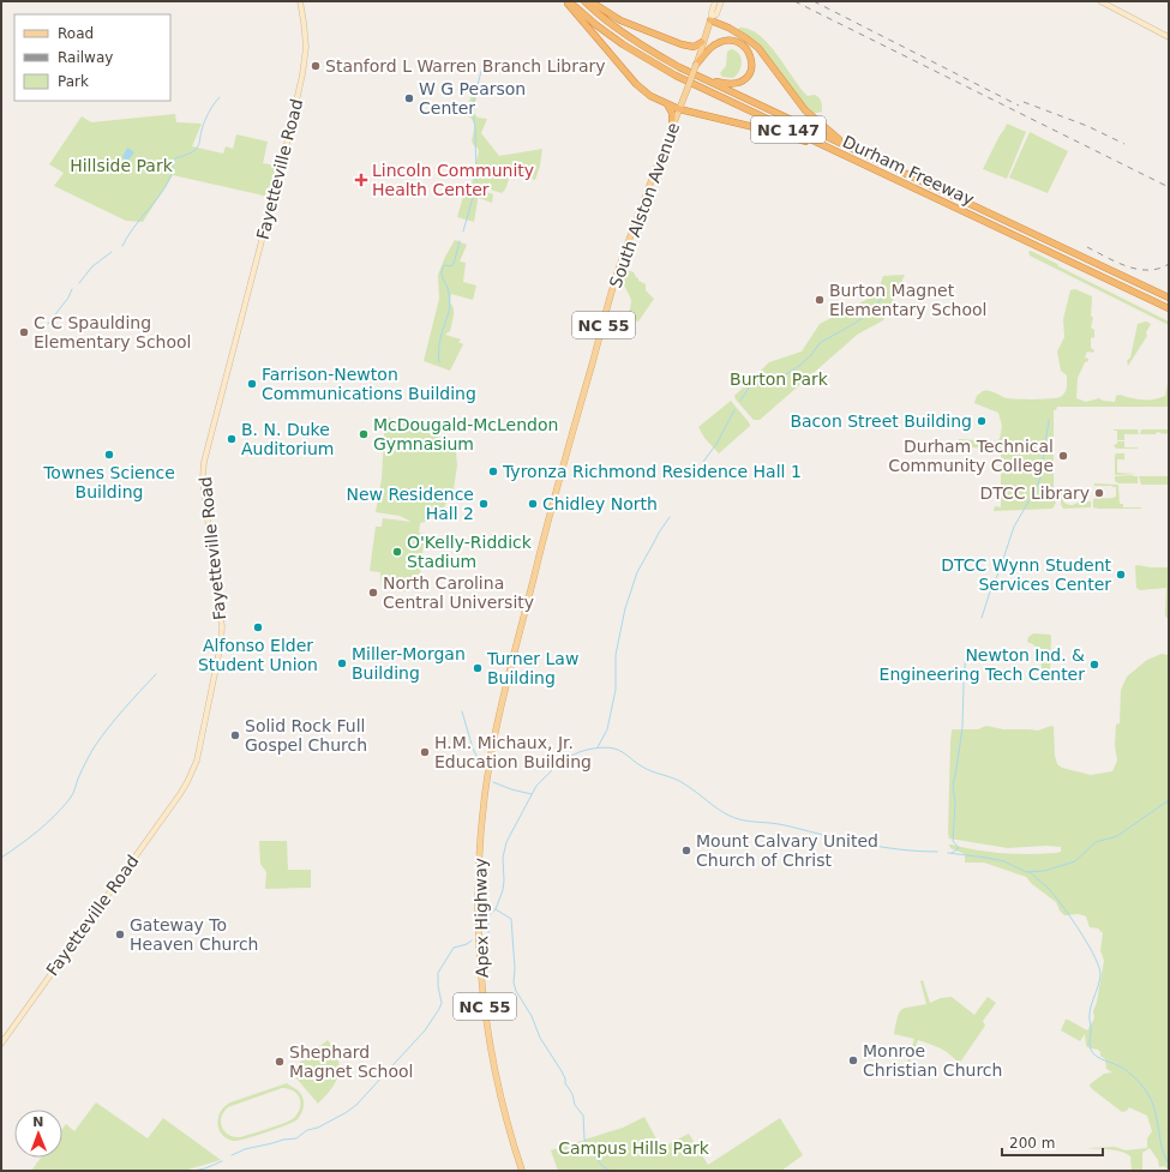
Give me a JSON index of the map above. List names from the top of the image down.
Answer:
{
  "streets": {
    "highway": ["NC 147", "Durham Freeway"],
    "main road": [
      "Fayetteville Road",
      "South Alston Avenue",
      "NC 55",
      "Apex Highway"
    ]
  },
  "crossings": [
    ["South Alston Avenue", "NC 55"],
    ["South Alston Avenue", "Apex Highway"]
  ],
  "parks": ["Hillside Park", "Burton Park", "Campus Hills Park"],
  "places": {
    "other": [
      "Stanford L Warren Branch Library",
      "W G Pearson Center",
      "Burton Magnet Elementary School",
      "C C Spaulding Elementary School",
      "Farrison-Newton Communications Building",
      "Bacon Street Building",
      "McDougald-McLendon Gymnasium",
      "B. N. Duke Auditorium",
      "Townes Science Building",
      "Durham Technical Community College",
      "Tyronza Richmond Residence Hall 1",
      "DTCC Library",
      "New Residence Hall 2",
      "Chidley North",
      "O'Kelly-Riddick Stadium",
      "DTCC Wynn Student Services Center",
      "North Carolina Central University",
      "Alfonso Elder Student Union",
      "Miller-Morgan Building",
      "Newton Ind. & Engineering Tech Center",
      "Turner Law Building",
      "Solid Rock Full Gospel Church",
      "H.M. Michaux, Jr. Education Building",
      "Mount Calvary United Church of Christ",
      "Gateway To Heaven Church",
      "Monroe Christian Church",
      "Shephard Magnet School"
    ],
    "health": ["Lincoln Community Health Center"]
  },
  "legend": ["Road", "Railway", "Park"],
  "scale_bar": "200 m",
  "north": "top"
}
